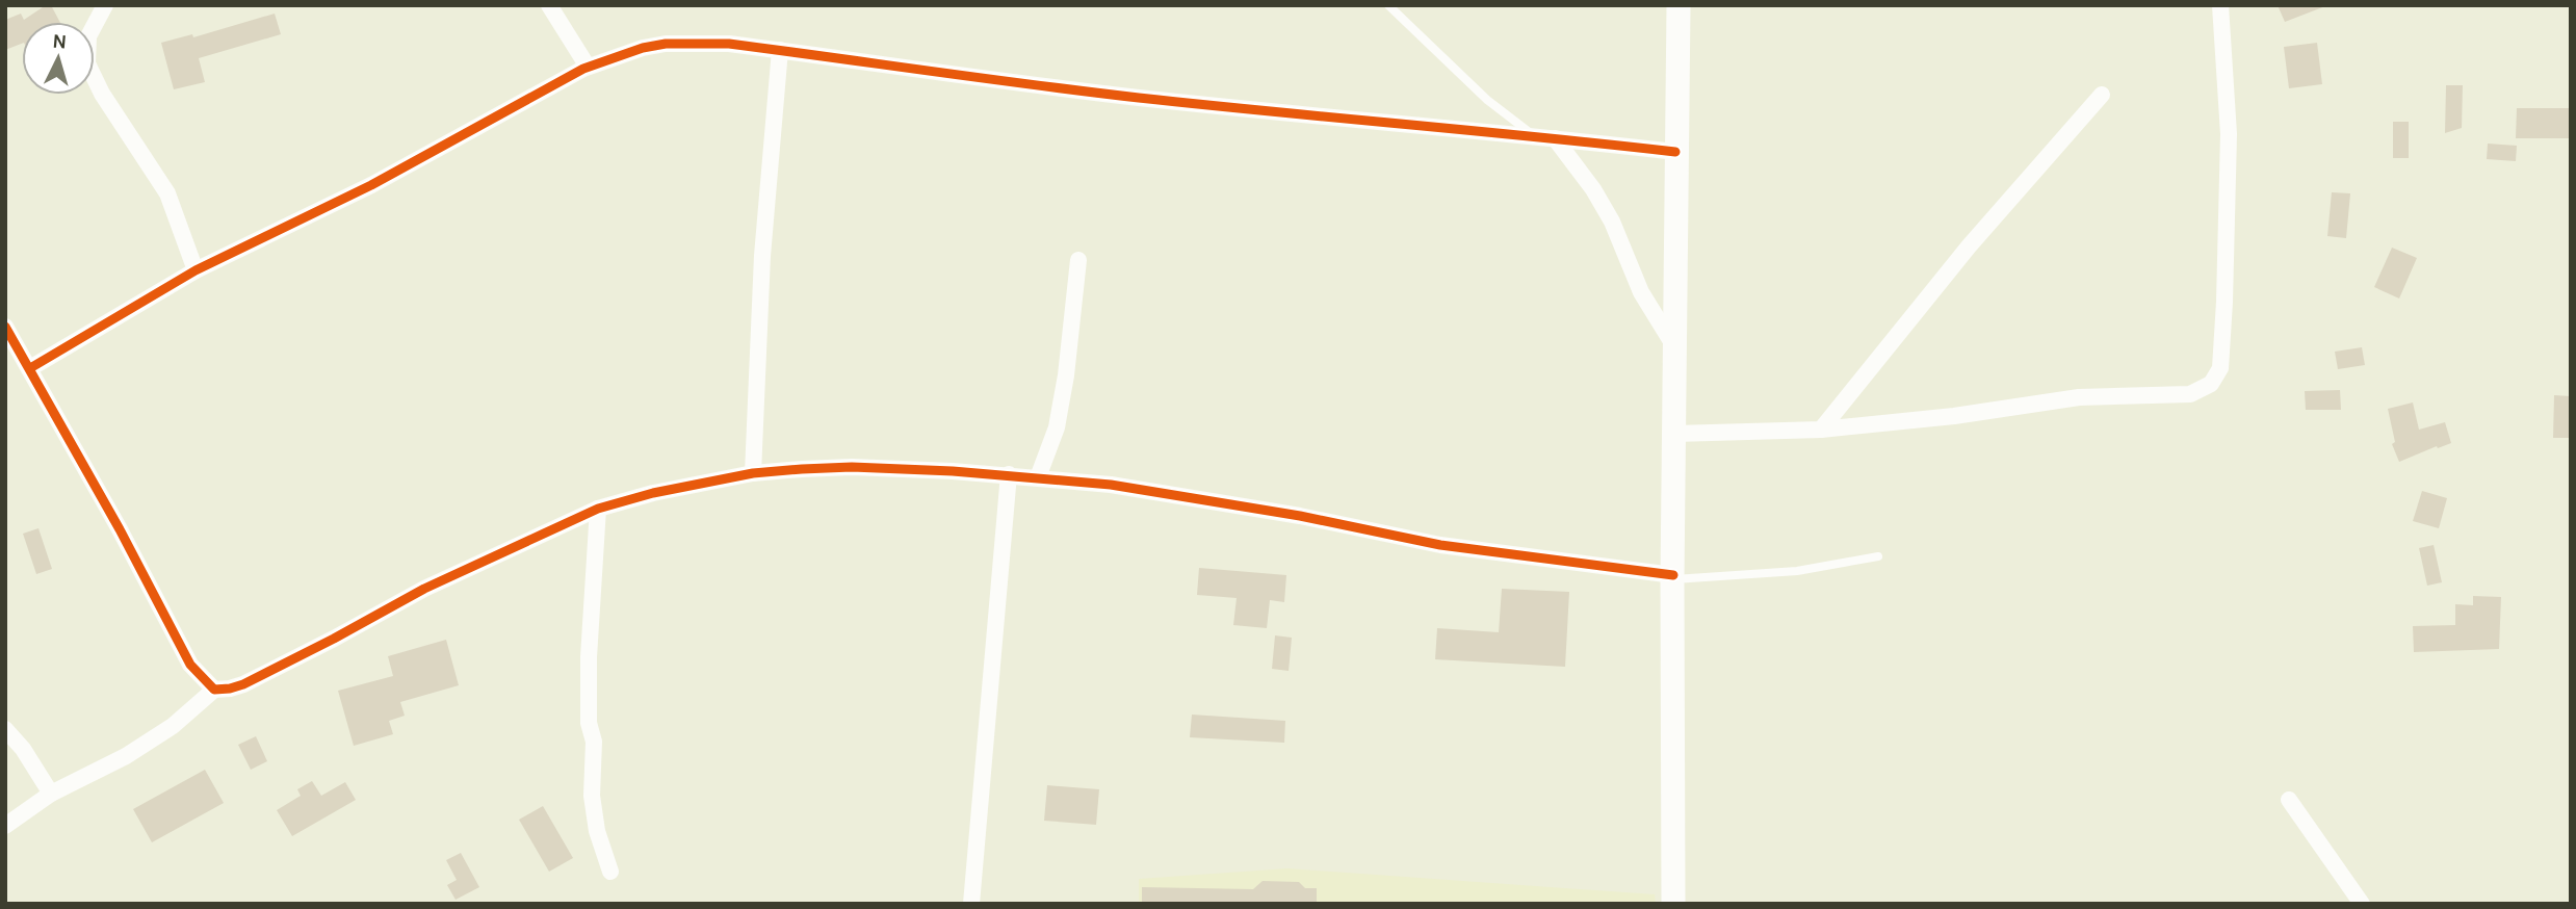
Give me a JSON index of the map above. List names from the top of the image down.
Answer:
{
  "north": "top"
}
